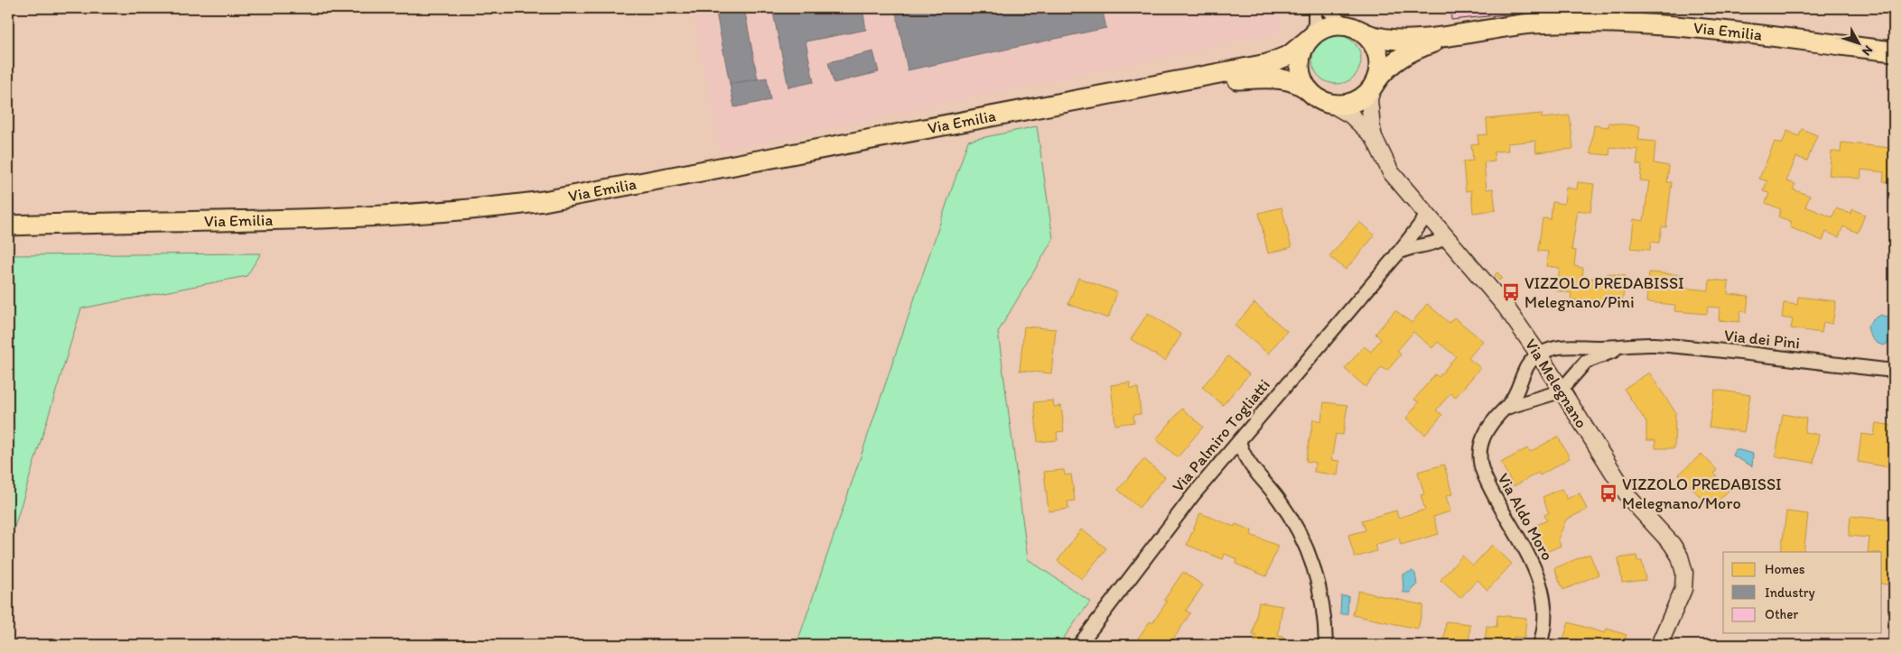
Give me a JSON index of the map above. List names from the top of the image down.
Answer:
{
  "streets": {
    "main road": ["Via Emilia"],
    "street": [
      "Via dei Pini",
      "Via Melegnano",
      "Via Palmiro Togliatti",
      "Via Aldo Moro"
    ]
  },
  "crossings": [
    ["Via Emilia", "Via Melegnano"],
    ["Via dei Pini", "Via Melegnano"],
    ["Via dei Pini", "Via Aldo Moro"],
    ["Via Melegnano", "Via Palmiro Togliatti"],
    ["Via Melegnano", "Via Aldo Moro"]
  ],
  "places": {
    "bus stop": ["VIZZOLO PREDABISSI Melegnano/Pini", "VIZZOLO PREDABISSI Melegnano/Moro"]
  },
  "legend": ["Homes", "Industry", "Other"],
  "north": "bottom right"
}
